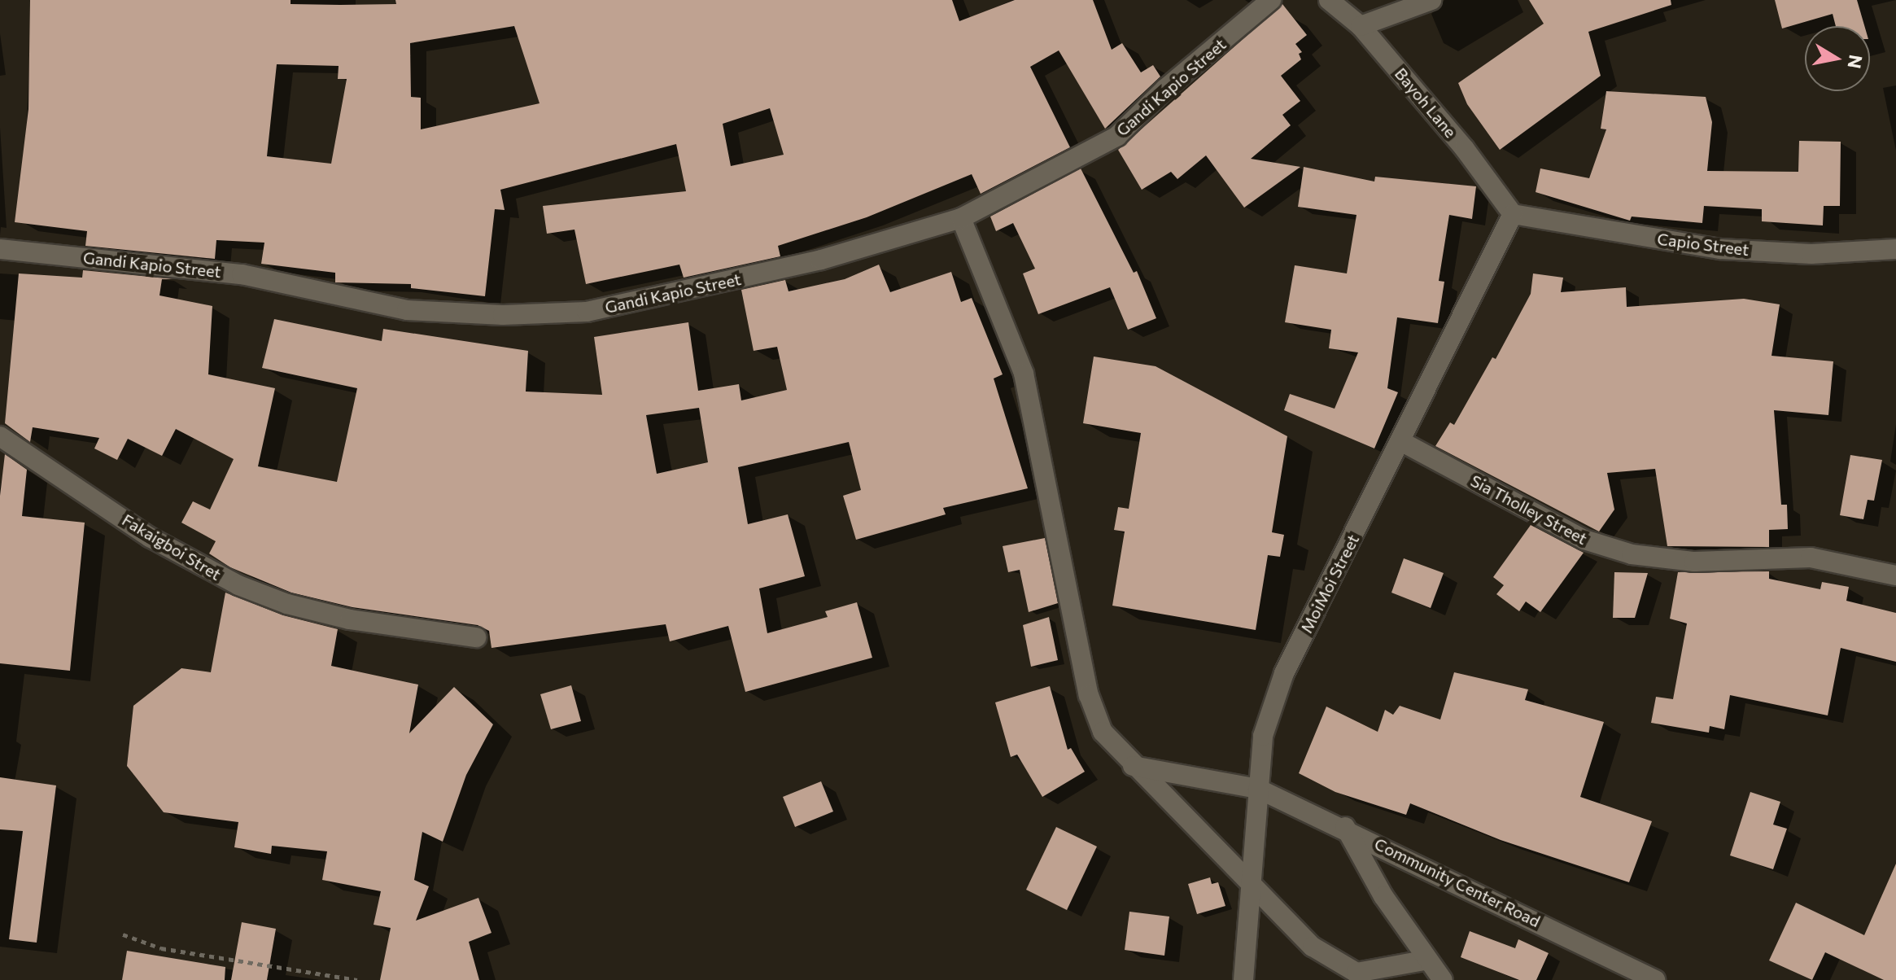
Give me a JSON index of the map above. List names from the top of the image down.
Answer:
{
  "streets": {
    "street": [
      "Gandi Kapio Street",
      "Bayoh Lane",
      "Capio Street",
      "Sia Tholley Street",
      "Fakaigboi Stret",
      "MoiMoi Street",
      "Community Center Road"
    ]
  },
  "crossings": [
    ["Bayoh Lane", "Capio Street"],
    ["Bayoh Lane", "MoiMoi Street"],
    ["Capio Street", "MoiMoi Street"],
    ["Sia Tholley Street", "MoiMoi Street"],
    ["MoiMoi Street", "Community Center Road"]
  ],
  "north": "right"
}
